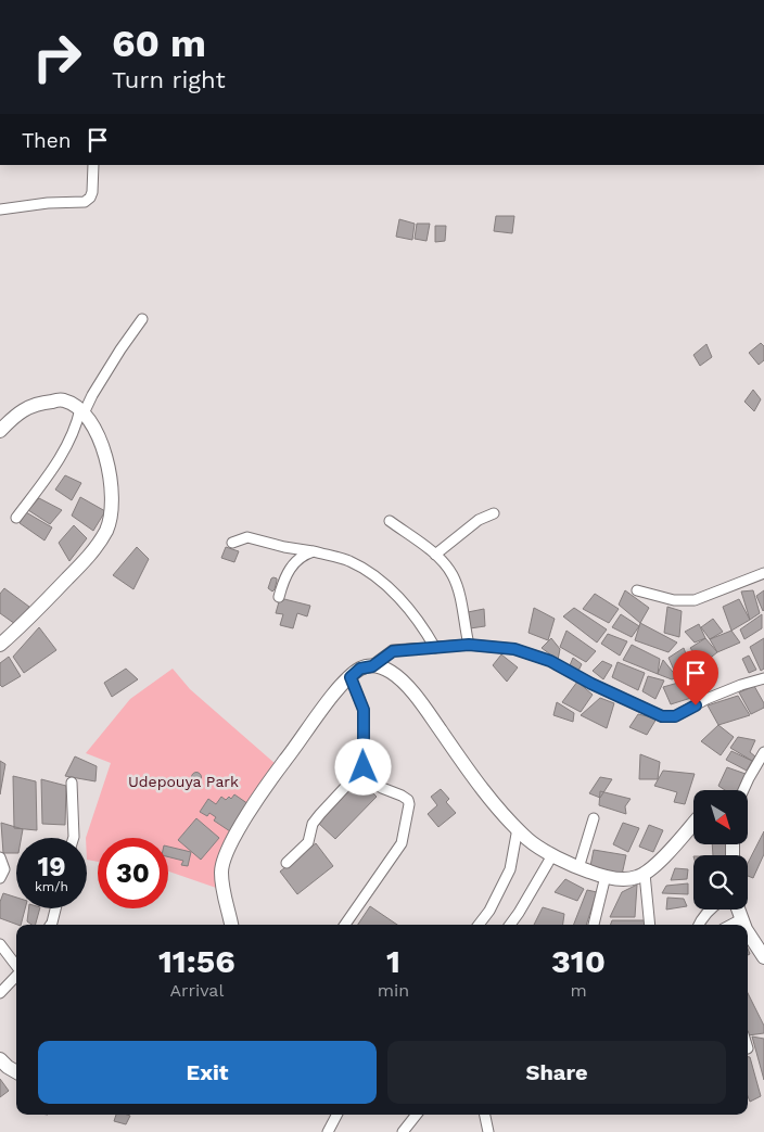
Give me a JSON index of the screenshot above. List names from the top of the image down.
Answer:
{
  "parks": ["Udepouya Park"],
  "north": "bottom right",
  "page": {
    "turn": ["60 m", "Turn right"],
    "then": "Then",
    "speed": "19 km/h",
    "limit": "30",
    "eta": [
      "11:56",
      "Arrival",
      "1",
      "min",
      "310",
      "m"
    ],
    "buttons": ["Exit", "Share"]
  }
}
